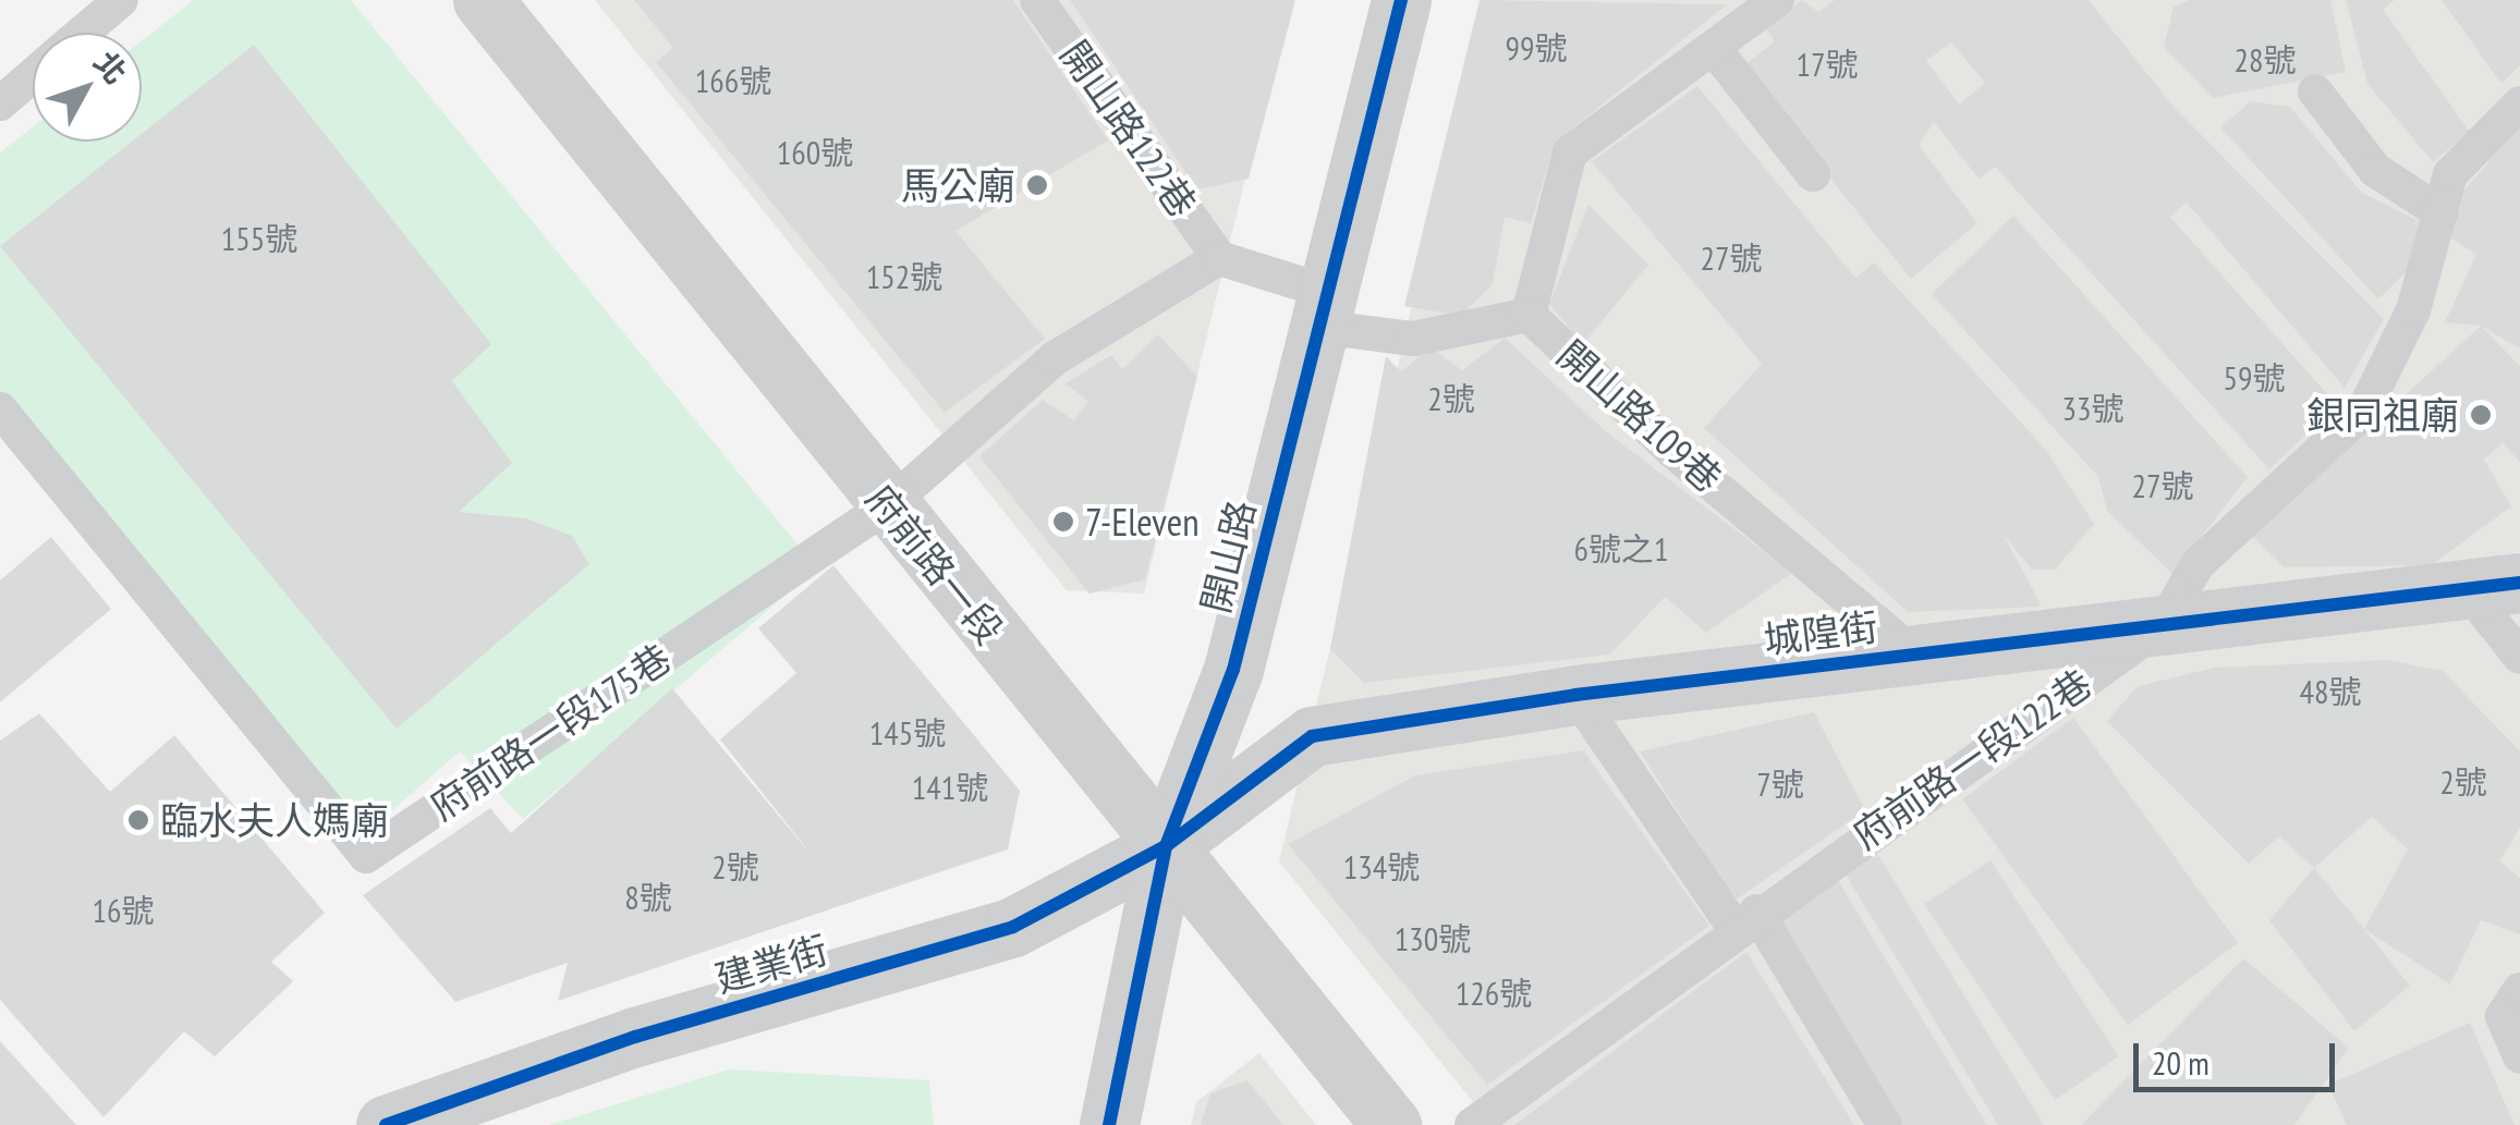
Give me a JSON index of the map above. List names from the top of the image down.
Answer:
{
  "streets": {
    "street": [
      "開山路",
      "府前路一段",
      "城隍街",
      "建業街"
    ],
    "lane": [
      "開山路122巷",
      "開山路109巷",
      "府前路一段175巷",
      "府前路一段122巷"
    ]
  },
  "crossings": [
    ["開山路122巷", "開山路109巷"],
    ["開山路122巷", "開山路"],
    ["開山路122巷", "府前路一段"],
    ["開山路122巷", "府前路一段175巷"],
    ["開山路109巷", "開山路"],
    ["開山路109巷", "城隍街"],
    ["開山路", "府前路一段"],
    ["開山路", "城隍街"],
    ["開山路", "建業街"],
    ["府前路一段", "城隍街"],
    ["府前路一段", "府前路一段175巷"],
    ["府前路一段", "建業街"],
    ["城隍街", "府前路一段122巷"],
    ["城隍街", "建業街"]
  ],
  "places": [
    "馬公廟",
    "銀同祖廟",
    "7-Eleven",
    "臨水夫人媽廟"
  ],
  "house_numbers": [
    "99號",
    "28號",
    "17號",
    "166號",
    "160號",
    "155號",
    "27號",
    "152號",
    "59號",
    "2號",
    "33號",
    "27號",
    "6號之1",
    "48號",
    "145號",
    "2號",
    "7號",
    "141號",
    "2號",
    "134號",
    "8號",
    "16號",
    "130號",
    "126號"
  ],
  "scale_bar": "20 m",
  "north": "top right"
}
